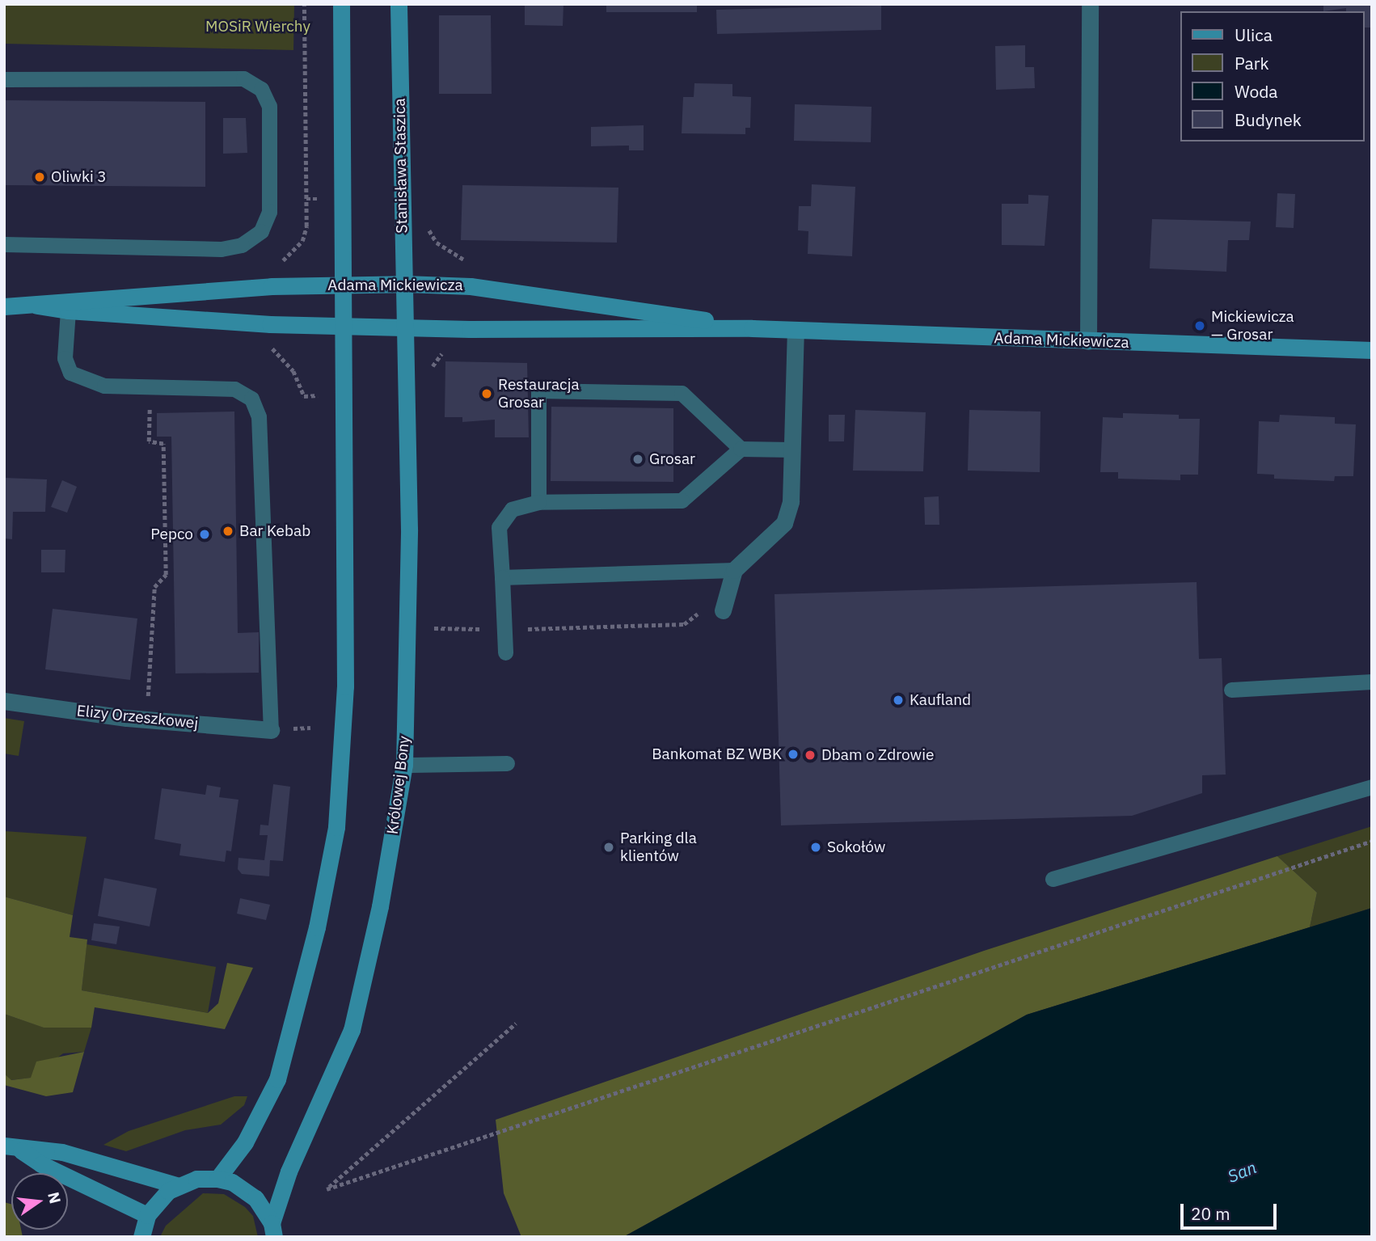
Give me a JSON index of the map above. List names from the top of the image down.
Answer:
{
  "streets": {
    "main road": ["Stanisława Staszica", "Adama Mickiewicza", "Królowej Bony"],
    "street": ["Elizy Orzeszkowej"]
  },
  "crossings": [
    ["Stanisława Staszica", "Adama Mickiewicza"],
    ["Stanisława Staszica", "Królowej Bony"],
    ["Adama Mickiewicza", "Królowej Bony"]
  ],
  "water": ["San"],
  "parks": ["MOSiR Wierchy"],
  "places": [
    "Oliwki 3",
    "Mickiewicza — Grosar",
    "Restauracja Grosar",
    "Grosar",
    "Bar Kebab",
    "Pepco",
    "Kaufland",
    "Bankomat BZ WBK",
    "Dbam o Zdrowie",
    "Parking dla klientów",
    "Sokołów"
  ],
  "legend": [
    "Ulica",
    "Park",
    "Woda",
    "Budynek"
  ],
  "scale_bar": "20 m",
  "north": "right"
}
